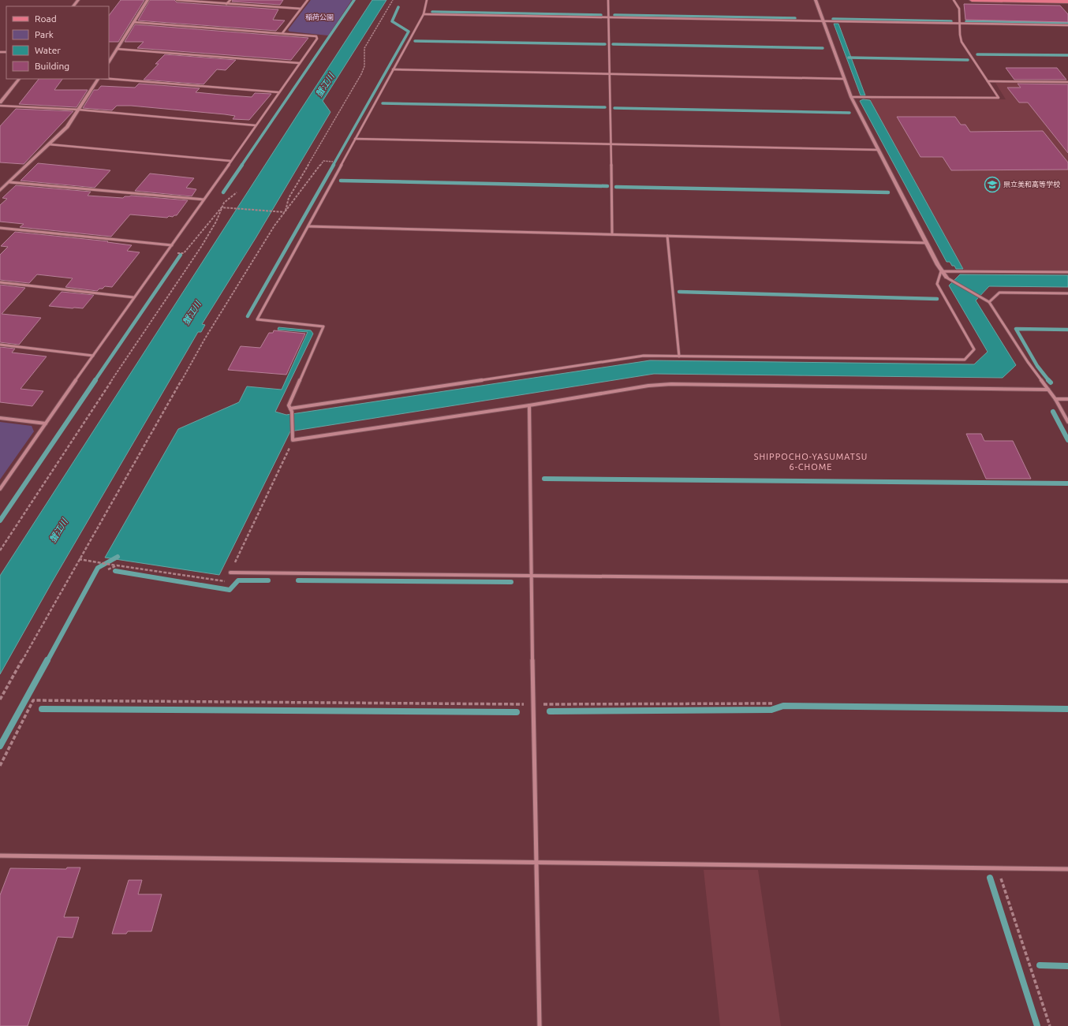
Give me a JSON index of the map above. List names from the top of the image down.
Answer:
{
  "districts": ["SHIPPOCHO-YASUMATSU 6-CHOME"],
  "water": ["蟹江川"],
  "parks": ["稲荷公園"],
  "places": {
    "school or university": ["県立美和高等学校"]
  },
  "legend": [
    "Road",
    "Park",
    "Water",
    "Building"
  ]
}
